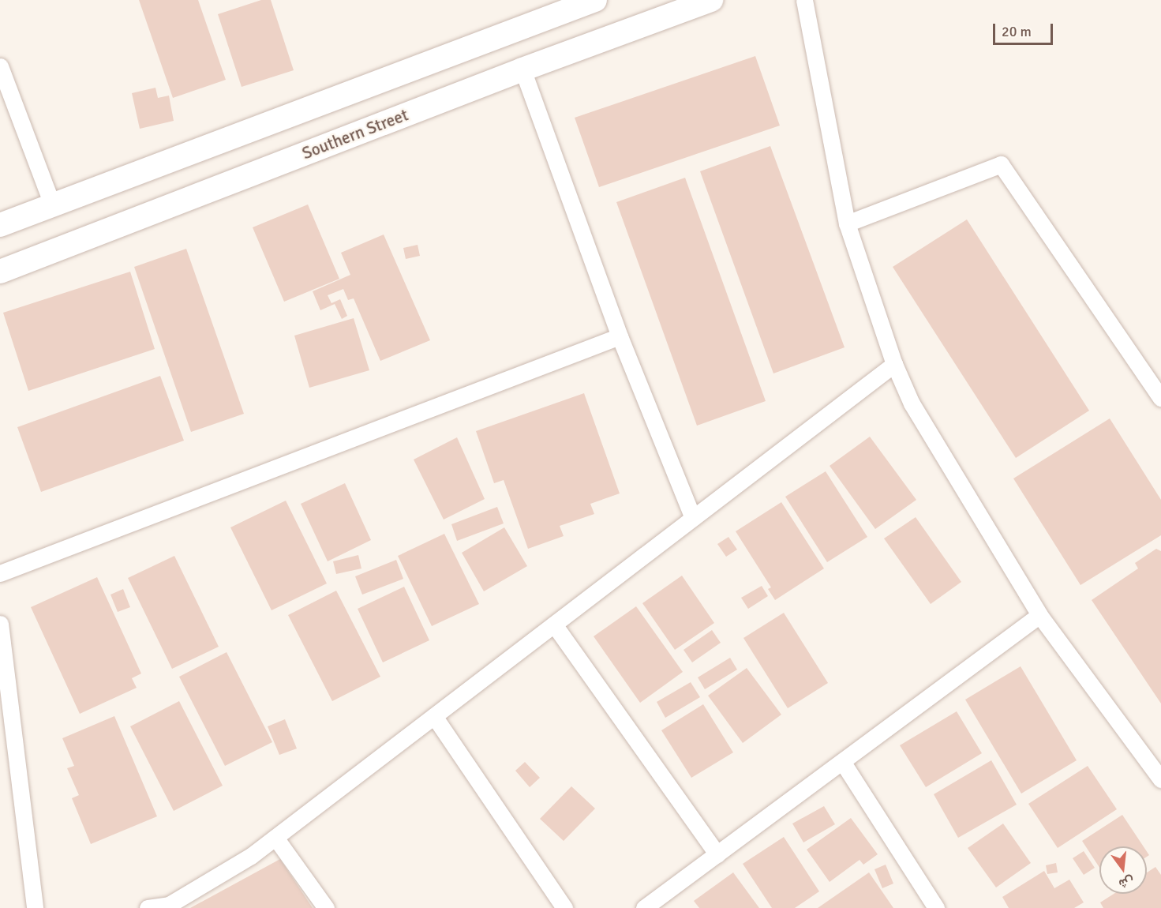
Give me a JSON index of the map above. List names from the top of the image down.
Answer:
{
  "streets": {
    "main road": ["Southern Street"]
  },
  "scale_bar": "20 m",
  "north": "bottom"
}
